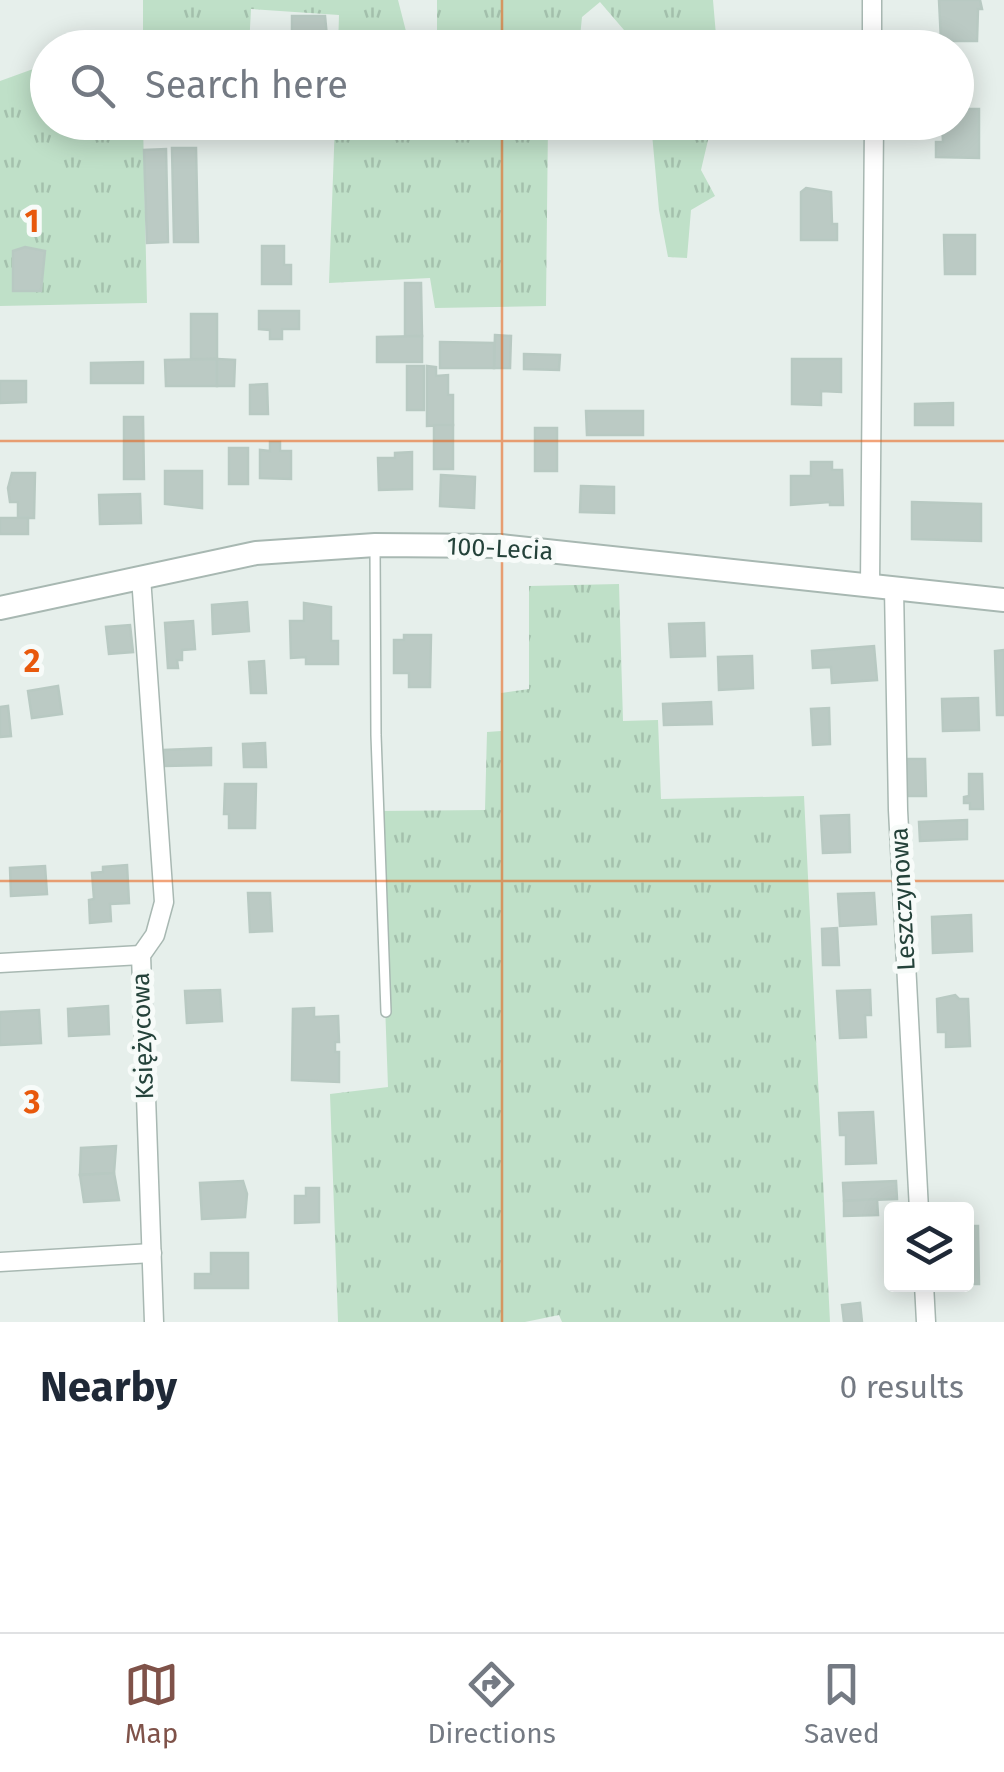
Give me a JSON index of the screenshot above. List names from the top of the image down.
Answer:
{
  "streets": {
    "street": ["100-Lecia", "Leszczynowa", "Księżycowa"]
  },
  "crossings": [
    ["100-Lecia", "Leszczynowa"],
    ["100-Lecia", "Księżycowa"]
  ],
  "page": {
    "search": "Search here",
    "heading": ["Nearby", "0 results"],
    "nav": ["Map", "Directions", "Saved"]
  },
  "grid": {
    "rows": ["1", "2", "3"]
  }
}
